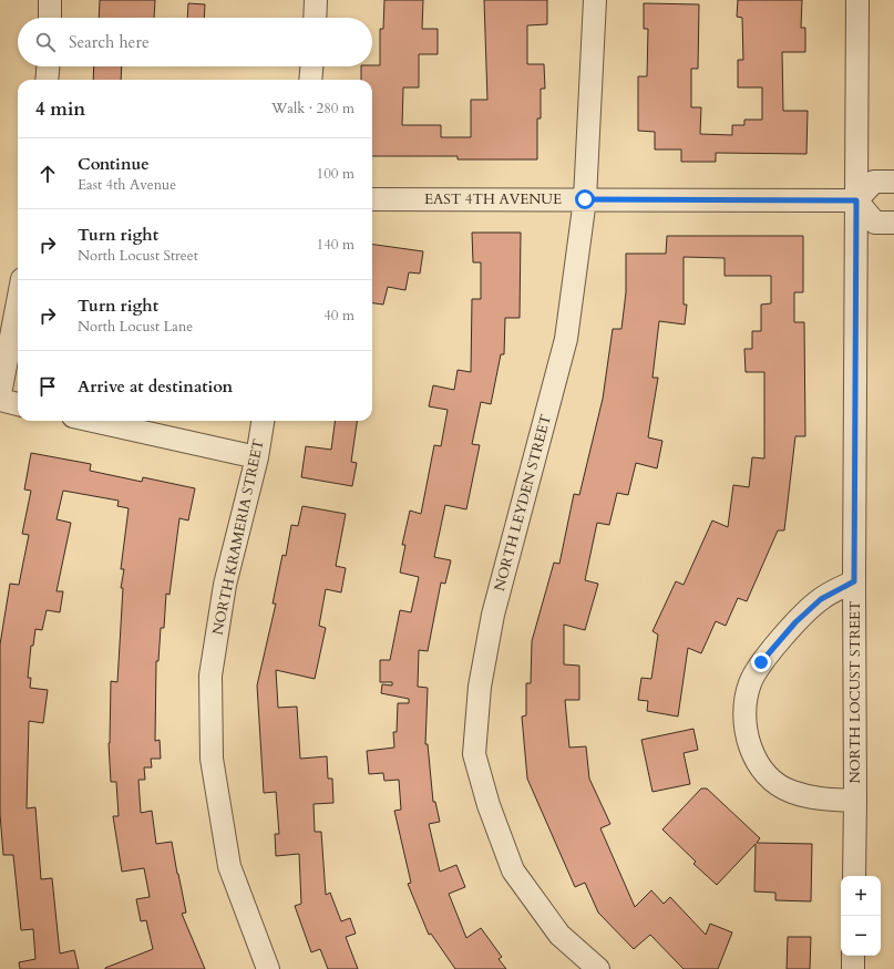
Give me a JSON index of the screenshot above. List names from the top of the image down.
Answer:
{
  "streets": {
    "street": [
      "EAST 4TH AVENUE",
      "NORTH LEYDEN STREET",
      "NORTH KRAMERIA STREET",
      "NORTH LOCUST STREET"
    ]
  },
  "crossings": [
    ["EAST 4TH AVENUE", "NORTH LEYDEN STREET"],
    ["EAST 4TH AVENUE", "NORTH LOCUST STREET"]
  ],
  "page": {
    "search": "Search here",
    "heading": ["4 min", "Walk · 280 m"],
    "list": [
      ["Continue", "East 4th Avenue", "100 m"],
      ["Turn right", "North Locust Street", "140 m"],
      ["Turn right", "North Locust Lane", "40 m"],
      "Arrive at destination"
    ],
    "map_buttons": ["+", "−"]
  }
}
